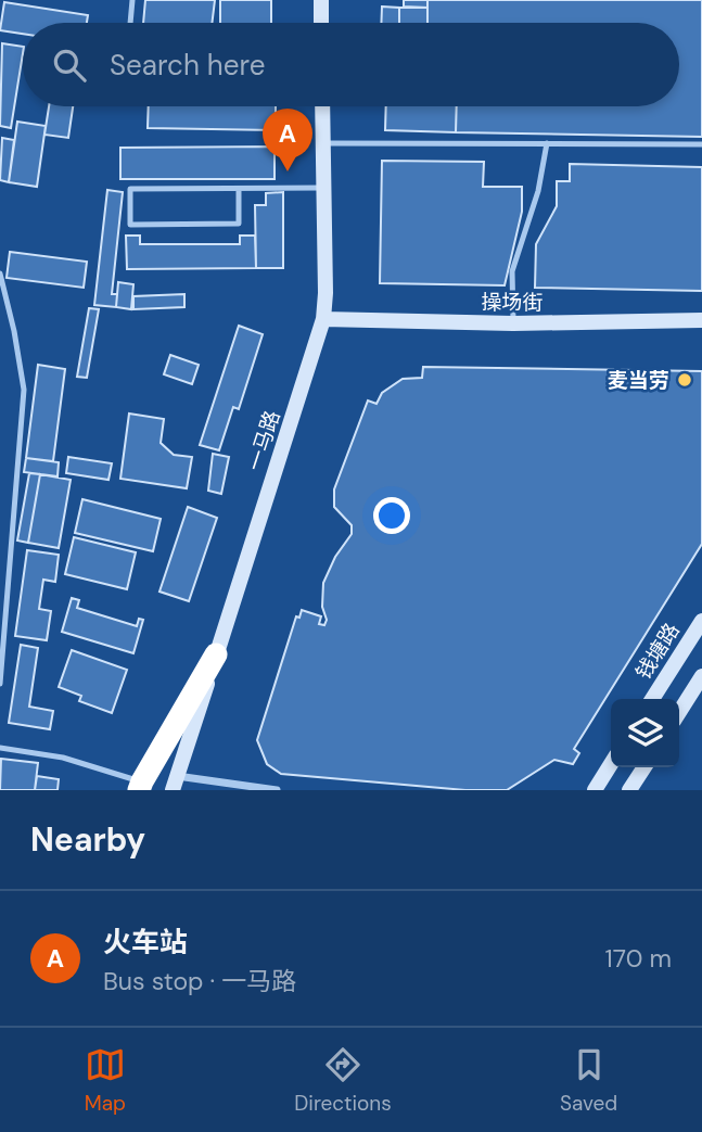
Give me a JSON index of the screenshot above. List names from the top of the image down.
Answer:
{
  "streets": {
    "street": ["操场街", "一马路", "钱塘路"]
  },
  "crossings": [
    ["操场街", "一马路"]
  ],
  "places": ["麦当劳"],
  "page": {
    "search": "Search here",
    "pins": "A",
    "heading": "Nearby",
    "list": [
      {
        "mark": "A",
        "name": "火车站",
        "note": "Bus stop · 一马路",
        "value": "170 m"
      }
    ],
    "nav": ["Map", "Directions", "Saved"]
  }
}
